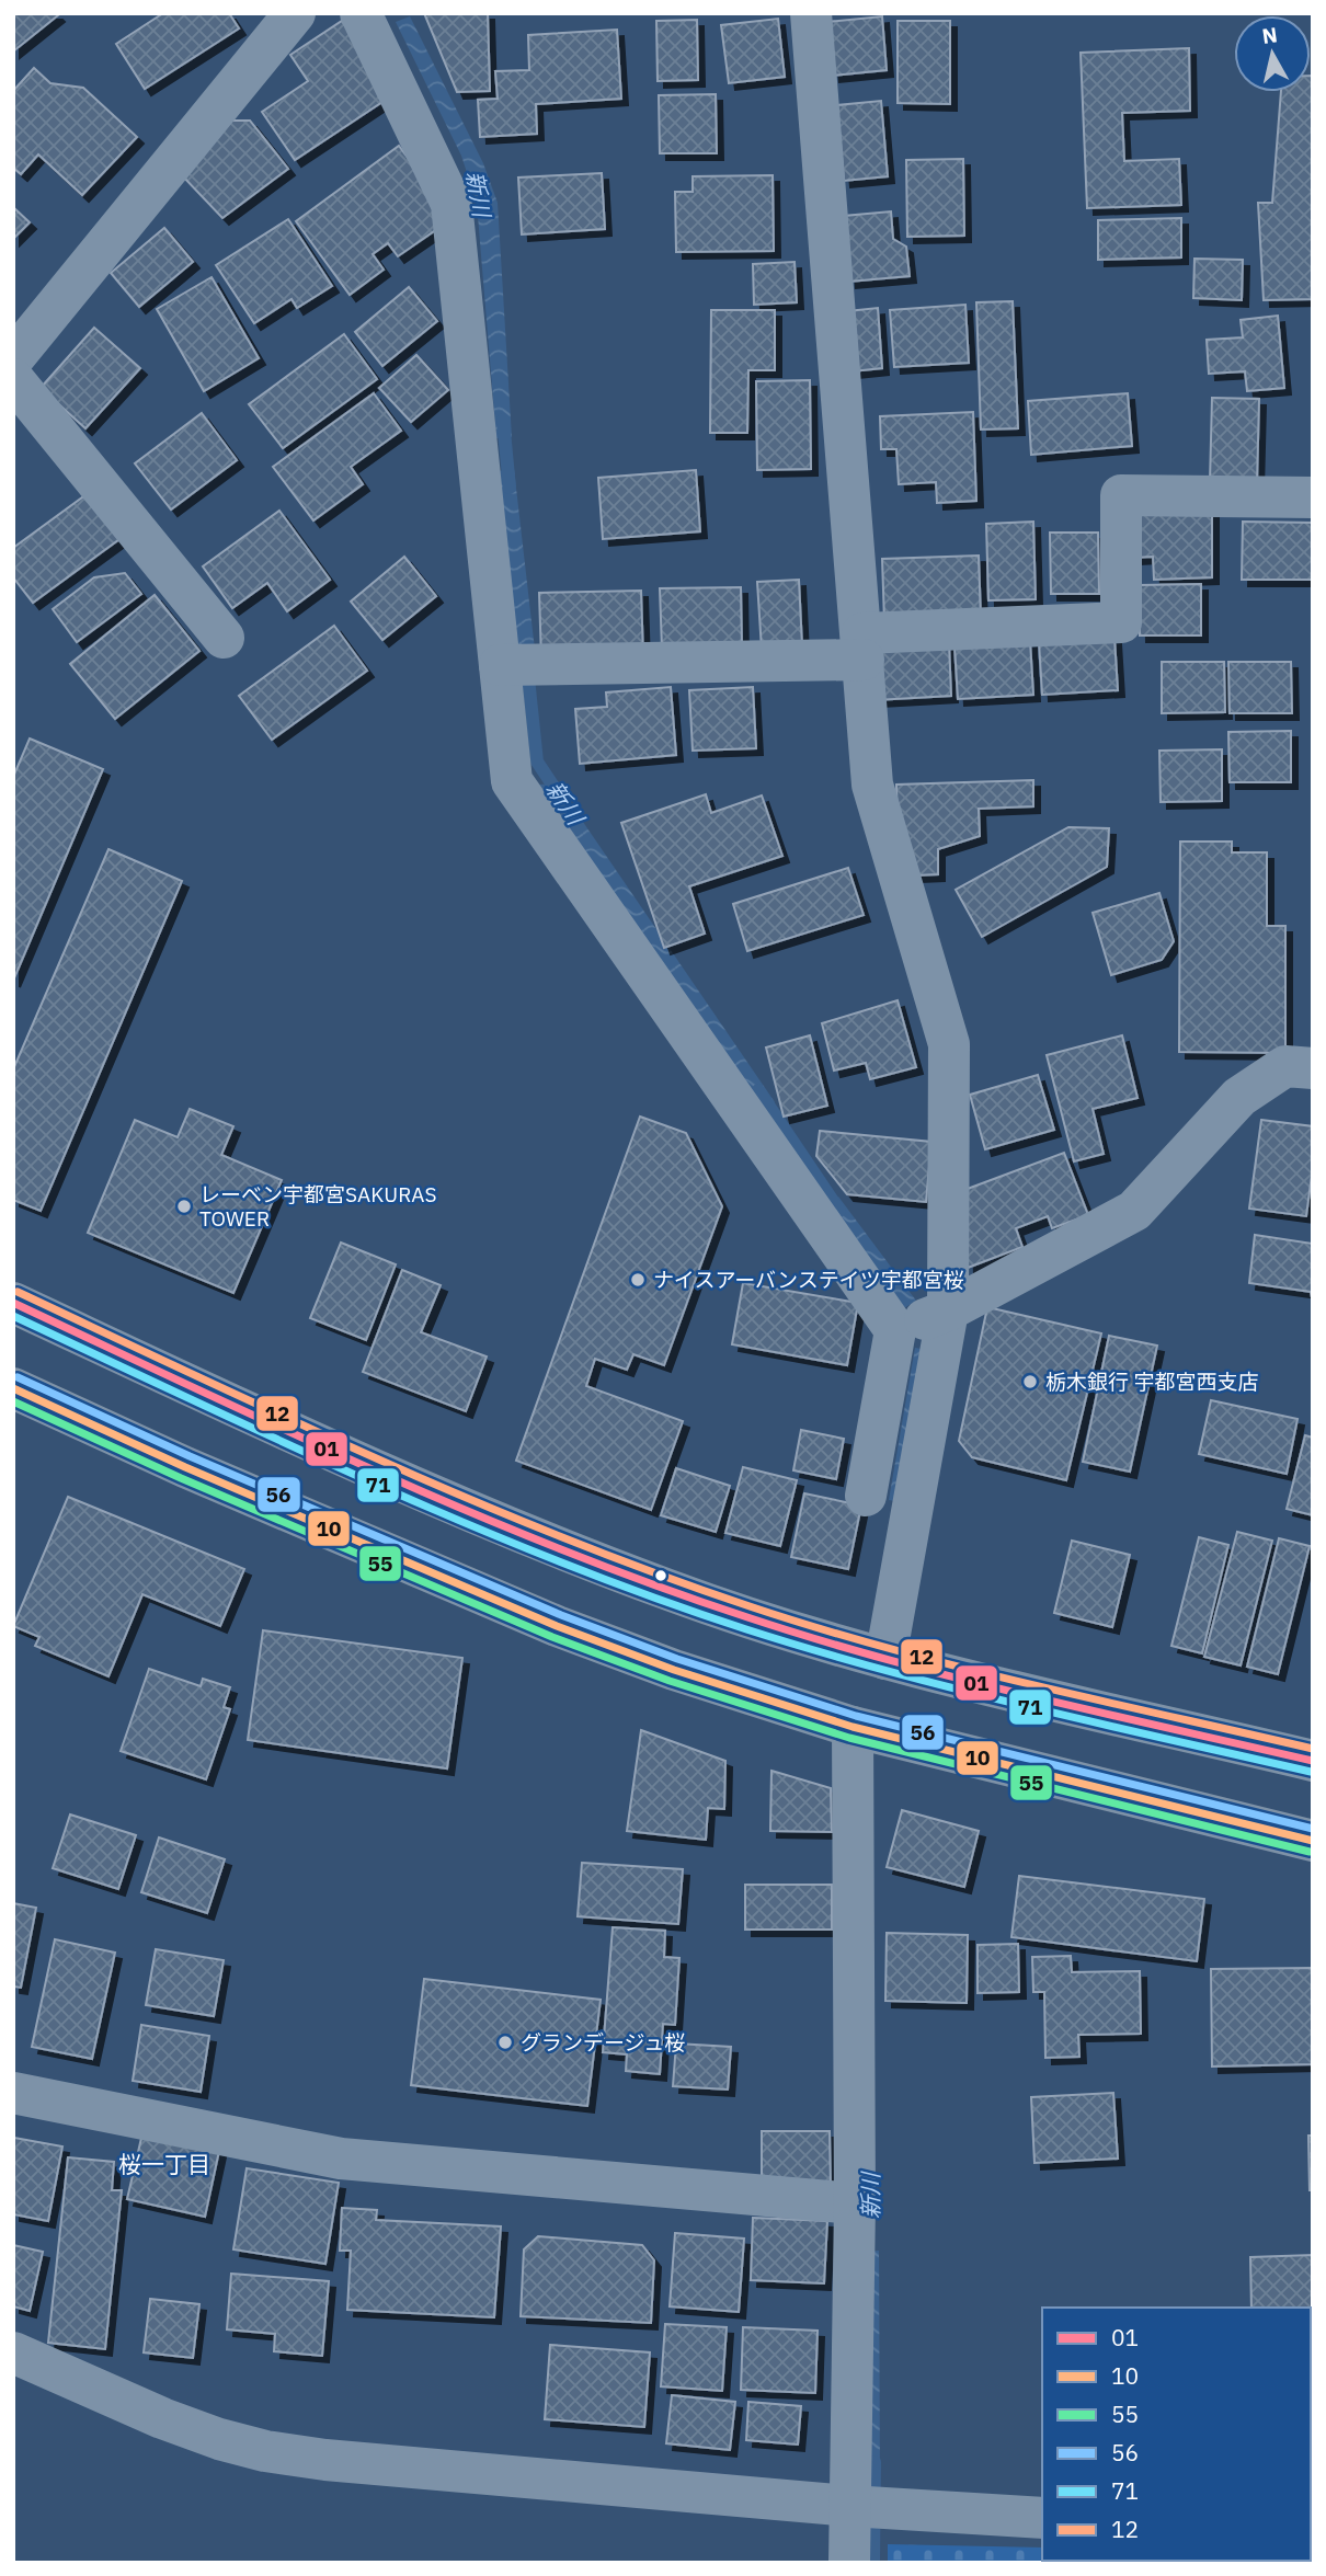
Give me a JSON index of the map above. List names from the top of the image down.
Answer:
{
  "districts": ["桜一丁目"],
  "water": ["新川"],
  "places": [
    "レーベン宇都宮SAKURAS TOWER",
    "ナイスアーバンステイツ宇都宮桜",
    "栃木銀行 宇都宮西支店",
    "グランデージュ桜"
  ],
  "lines": [
    "transit line 12",
    "transit line 01",
    "transit line 71",
    "transit line 56",
    "transit line 10",
    "transit line 55"
  ],
  "legend": [
    "01",
    "10",
    "55",
    "56",
    "71",
    "12"
  ],
  "north": "top"
}
